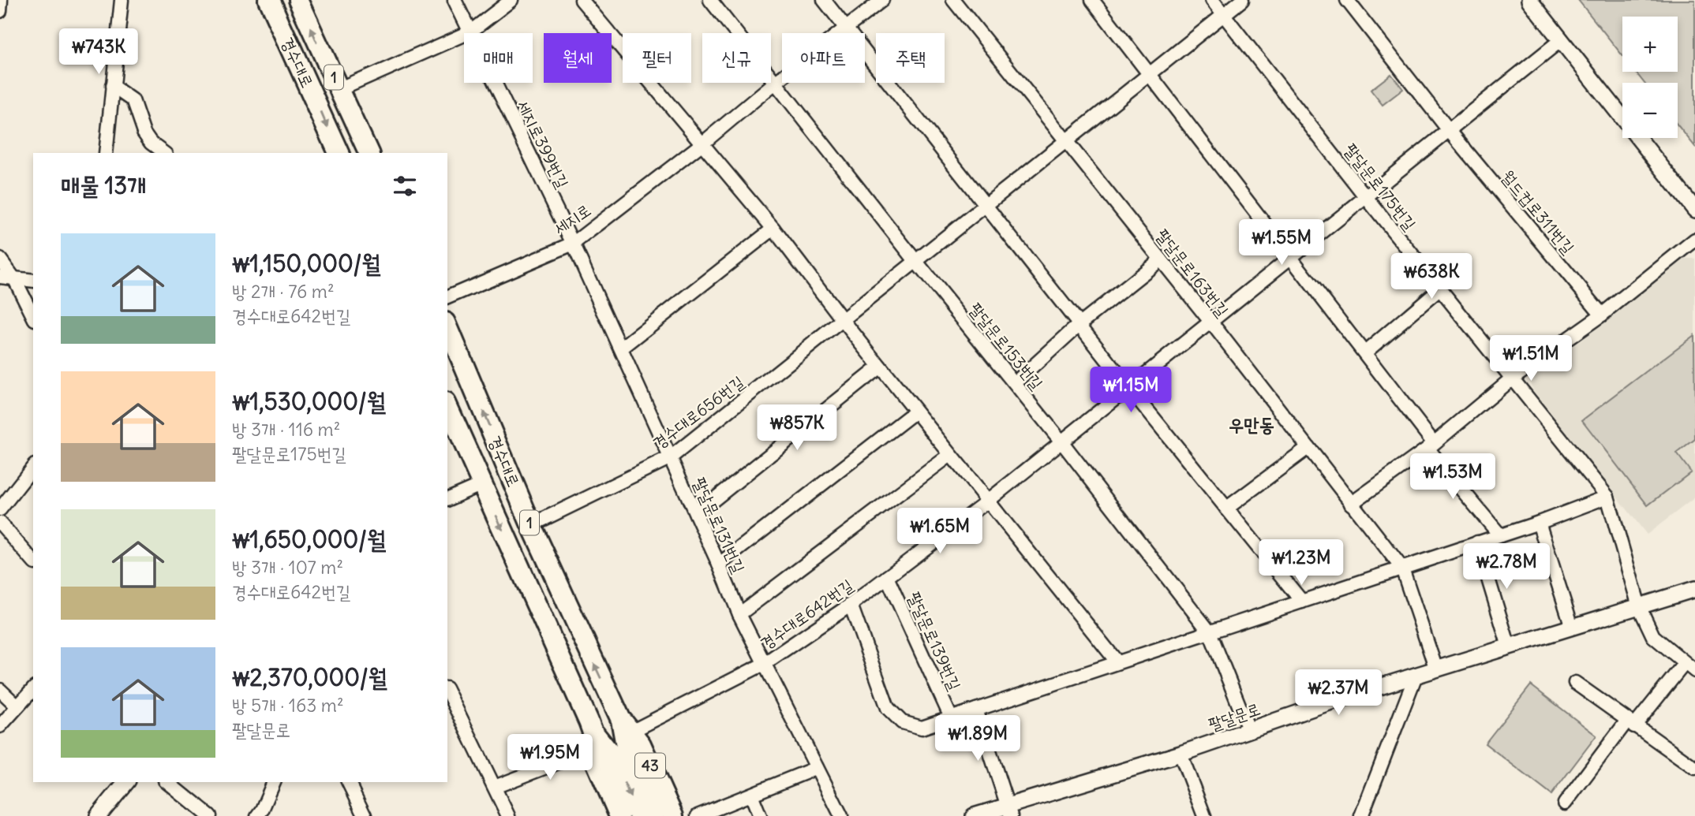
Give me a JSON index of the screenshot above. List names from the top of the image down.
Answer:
{
  "streets": {
    "main road": ["경수대로", "1", "43"],
    "street": [
      "세지로399번길",
      "팔달문로175번길",
      "월드컵로311번길",
      "세지로",
      "팔달문로163번길",
      "팔달문로153번길",
      "경수대로656번길",
      "팔달문로131번길",
      "경수대로642번길",
      "팔달문로139번길",
      "팔달문로"
    ]
  },
  "crossings": [
    ["경수대로", "경수대로656번길"],
    ["경수대로", "경수대로642번길"],
    ["세지로399번길", "세지로"],
    ["세지로399번길", "팔달문로131번길"],
    ["팔달문로175번길", "경수대로656번길"],
    ["팔달문로175번길", "팔달문로"],
    ["세지로", "팔달문로153번길"],
    ["세지로", "팔달문로131번길"],
    ["팔달문로163번길", "경수대로656번길"],
    ["팔달문로163번길", "경수대로642번길"],
    ["팔달문로163번길", "팔달문로"],
    ["팔달문로153번길", "경수대로656번길"],
    ["팔달문로153번길", "경수대로642번길"],
    ["팔달문로153번길", "팔달문로"],
    ["경수대로656번길", "팔달문로131번길"],
    ["팔달문로131번길", "경수대로642번길"],
    ["경수대로642번길", "팔달문로139번길"]
  ],
  "districts": ["우만동"],
  "page": {
    "map_buttons": ["+", "−"],
    "price": [
      "₩743K",
      "₩1.55M",
      "₩638K",
      "₩1.51M",
      "₩1.15M",
      "₩857K",
      "₩1.53M",
      "₩1.65M",
      "₩1.23M",
      "₩2.78M",
      "₩2.37M",
      "₩1.89M",
      "₩1.95M"
    ],
    "chip": [
      "매매",
      "월세",
      "필터",
      "신규",
      "아파트",
      "주택"
    ],
    "heading": "매물 13개",
    "list": [
      {
        "name": "₩1,150,000/월",
        "note": "방 2개 · 76 m² · 경수대로642번길"
      },
      {
        "name": "₩1,530,000/월",
        "note": "방 3개 · 116 m² · 팔달문로175번길"
      },
      {
        "name": "₩1,650,000/월",
        "note": "방 3개 · 107 m² · 경수대로642번길"
      },
      {
        "name": "₩2,370,000/월",
        "note": "방 5개 · 163 m² · 팔달문로"
      }
    ]
  }
}
